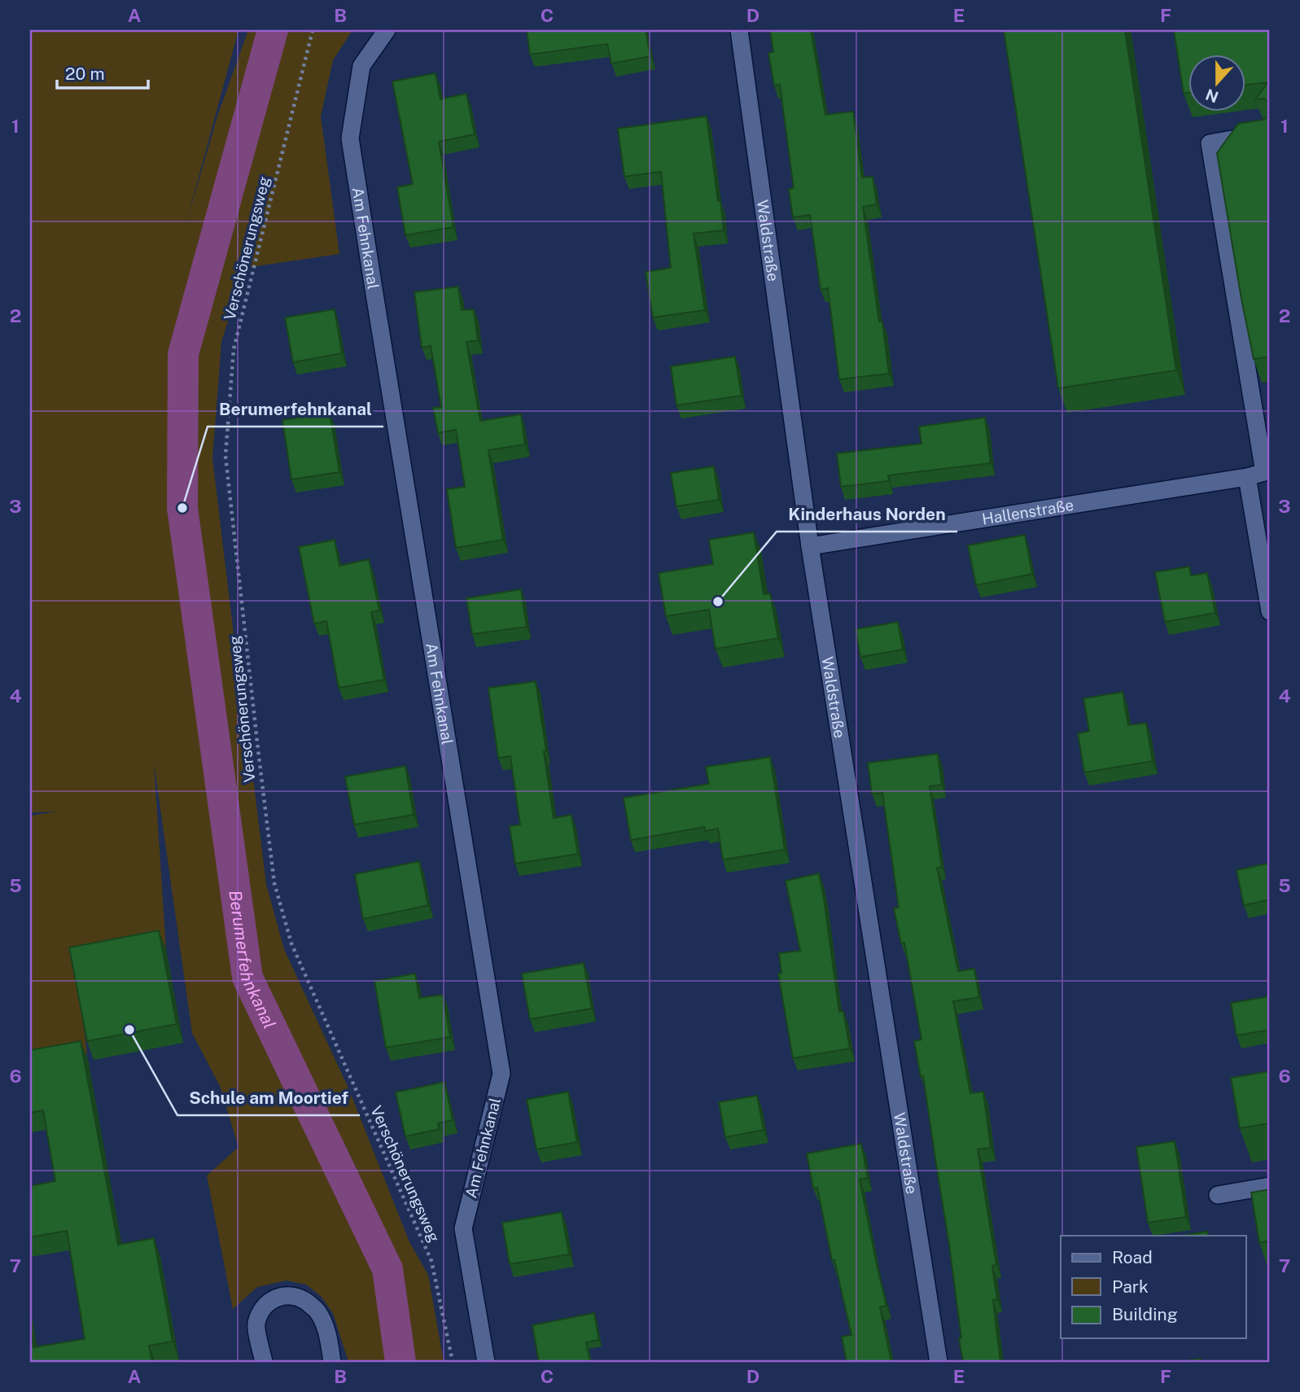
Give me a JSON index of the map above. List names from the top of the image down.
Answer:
{
  "streets": {
    "street": ["Am Fehnkanal", "Waldstraße", "Hallenstraße"],
    "path": ["Verschönerungsweg"]
  },
  "crossings": [
    ["Waldstraße", "Hallenstraße"]
  ],
  "water": ["Berumerfehnkanal"],
  "places": ["Berumerfehnkanal", "Kinderhaus Norden", "Schule am Moortief"],
  "legend": ["Road", "Park", "Building"],
  "scale_bar": "20 m",
  "north": "bottom",
  "grid": {
    "columns": [
      "A",
      "B",
      "C",
      "D",
      "E",
      "F"
    ],
    "rows": [
      "1",
      "2",
      "3",
      "4",
      "5",
      "6",
      "7"
    ]
  }
}
